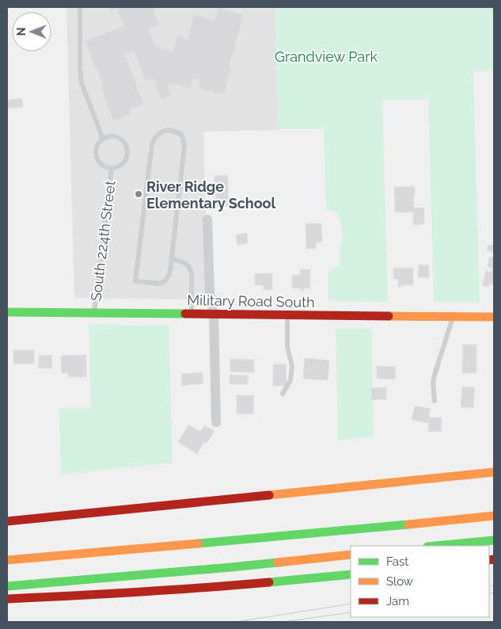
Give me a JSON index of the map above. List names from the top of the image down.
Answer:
{
  "streets": {
    "main road": ["Military Road South"],
    "lane": ["South 224th Street"]
  },
  "crossings": [
    ["South 224th Street", "Military Road South"]
  ],
  "parks": ["Grandview Park"],
  "places": ["River Ridge Elementary School"],
  "legend": ["Fast", "Slow", "Jam"],
  "north": "left"
}
